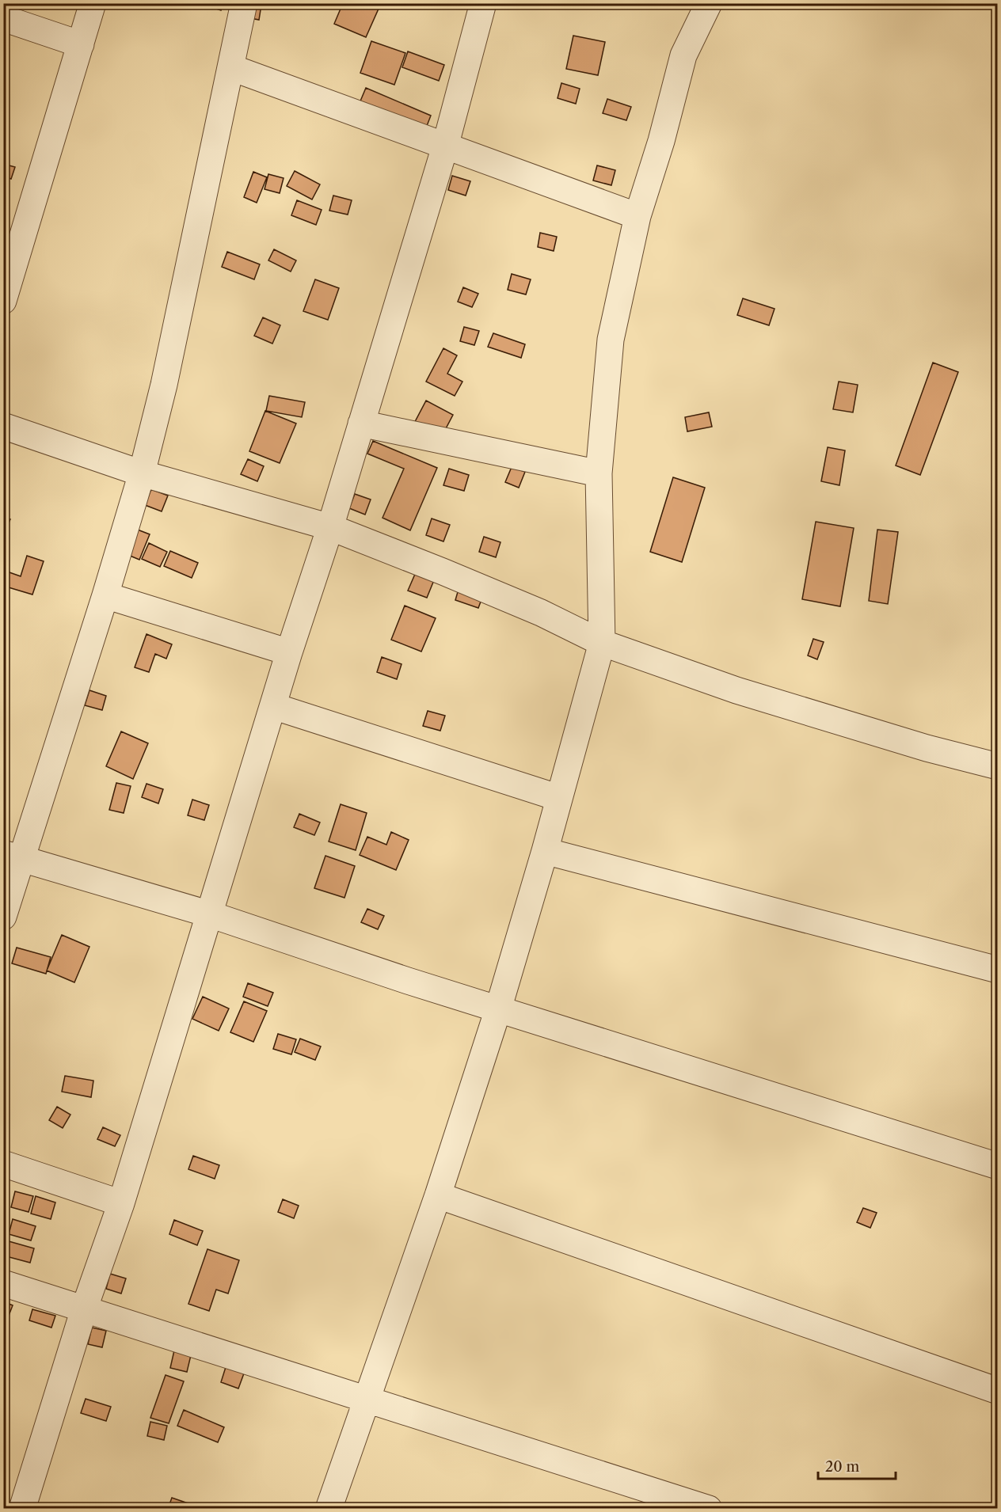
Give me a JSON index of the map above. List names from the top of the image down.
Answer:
{
  "scale_bar": "20 m"
}
